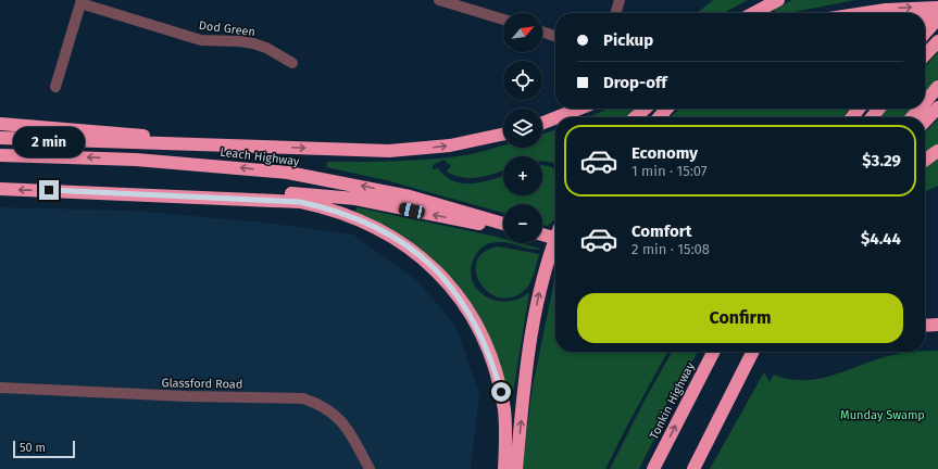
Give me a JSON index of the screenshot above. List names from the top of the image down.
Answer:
{
  "streets": {
    "highway": ["Leach Highway", "Tonkin Highway"],
    "street": ["Dod Green", "Glassford Road"]
  },
  "parks": ["Munday Swamp"],
  "scale_bar": "50 m",
  "north": "top right",
  "page": {
    "map_buttons": ["+", "−"],
    "banner": ["Pickup", "Drop-off"],
    "list": [
      {
        "name": "Economy",
        "note": "1 min · 15:07",
        "value": "$3.29"
      },
      {
        "name": "Comfort",
        "note": "2 min · 15:08",
        "value": "$4.44"
      }
    ],
    "bubble": "2 min",
    "buttons": "Confirm",
    "scale": "50 m"
  }
}
